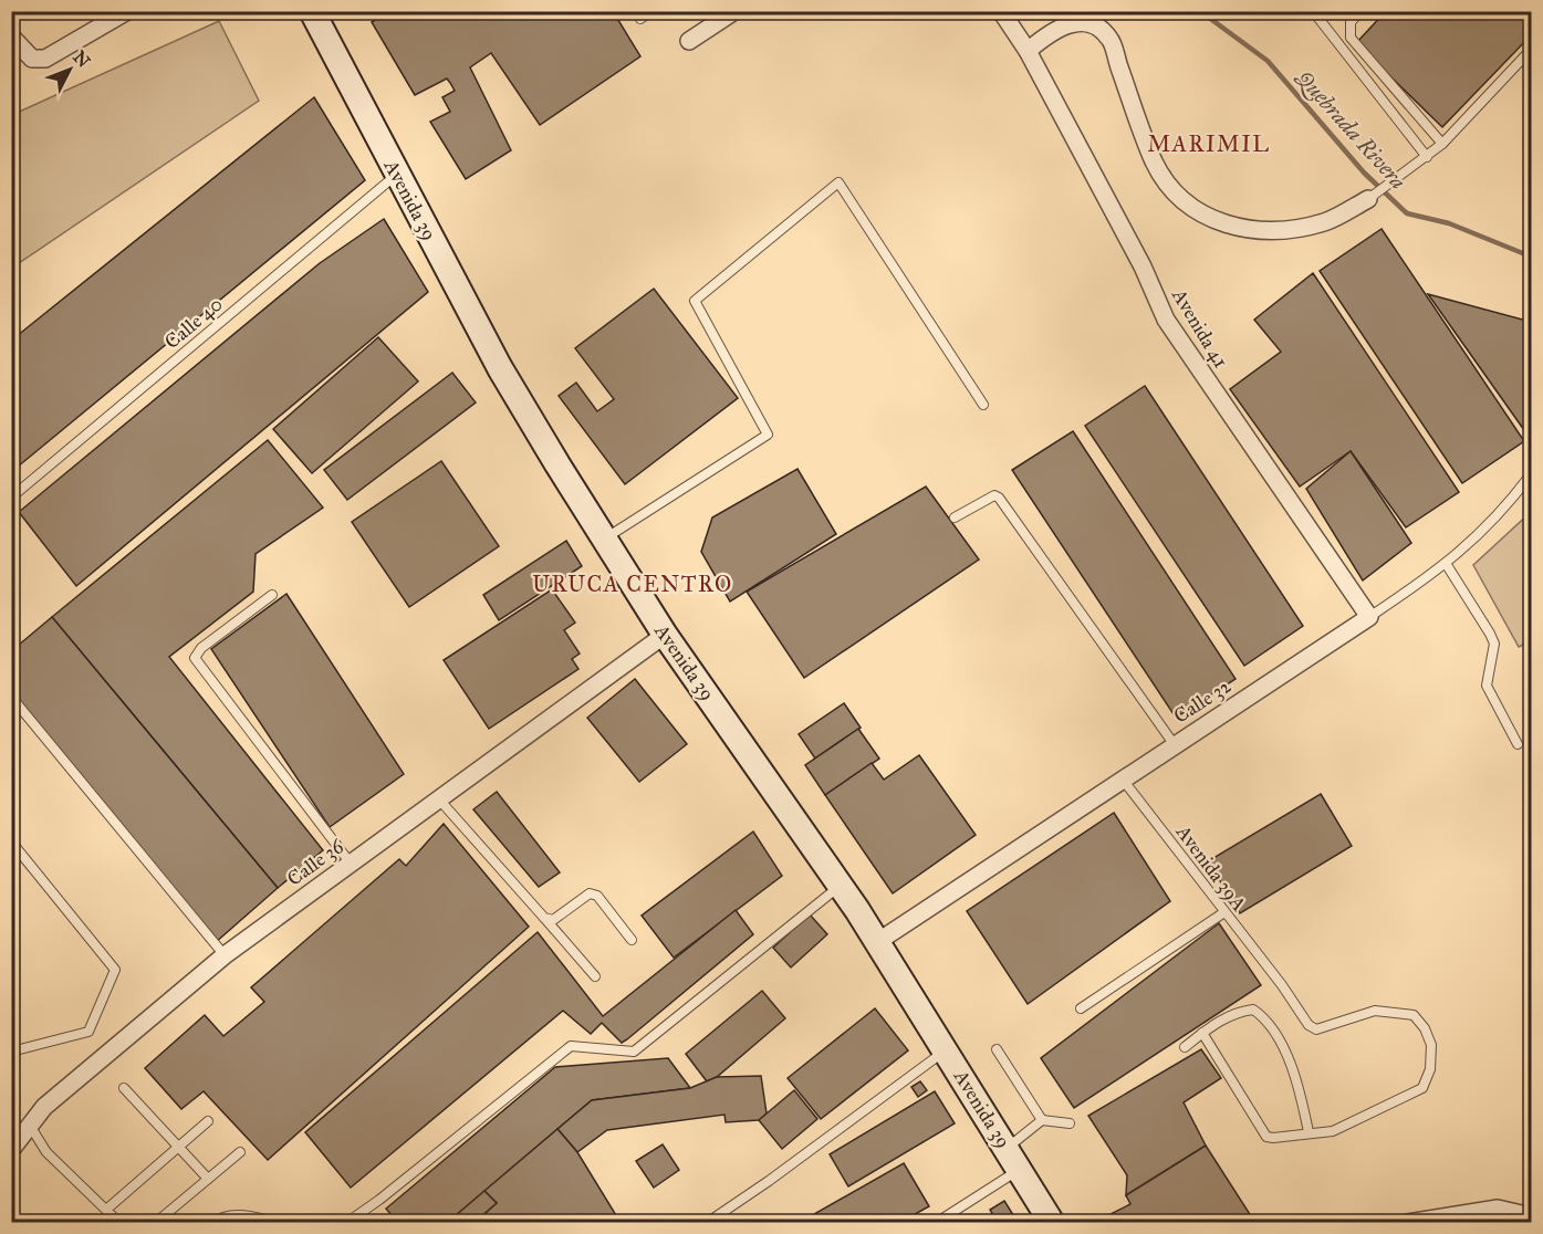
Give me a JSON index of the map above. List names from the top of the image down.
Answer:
{
  "streets": {
    "main road": ["Avenida 39"],
    "street": ["Avenida 41", "Calle 32", "Calle 36"],
    "lane": ["Calle 40", "Avenida 39A"]
  },
  "crossings": [
    ["Avenida 39", "Calle 40"],
    ["Avenida 39", "Calle 32"],
    ["Avenida 39", "Calle 36"],
    ["Avenida 41", "Calle 32"],
    ["Calle 32", "Avenida 39A"]
  ],
  "districts": ["MARIMIL", "URUCA CENTRO"],
  "water": ["Quebrada Rivera"],
  "north": "top right"
}
